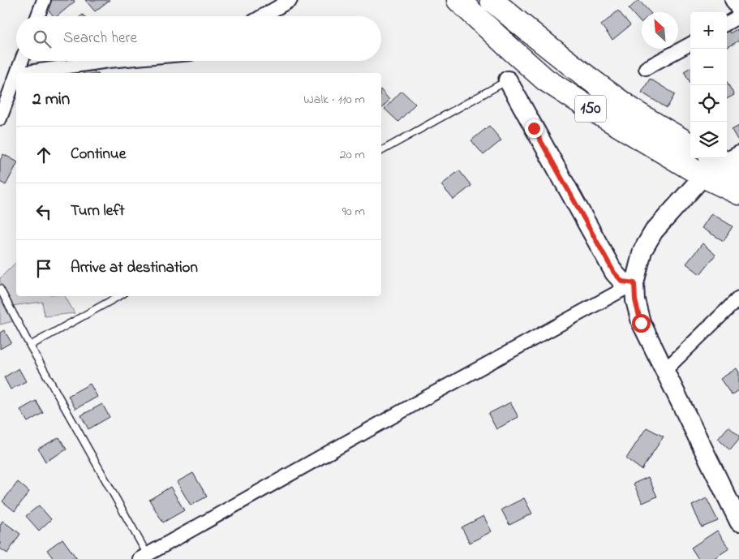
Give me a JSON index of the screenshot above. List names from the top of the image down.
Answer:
{
  "streets": {
    "highway": ["150"]
  },
  "north": "top left",
  "page": {
    "map_buttons": ["+", "−"],
    "search": "Search here",
    "heading": ["2 min", "Walk · 110 m"],
    "list": [
      ["Continue", "20 m"],
      ["Turn left", "90 m"],
      "Arrive at destination"
    ]
  }
}
